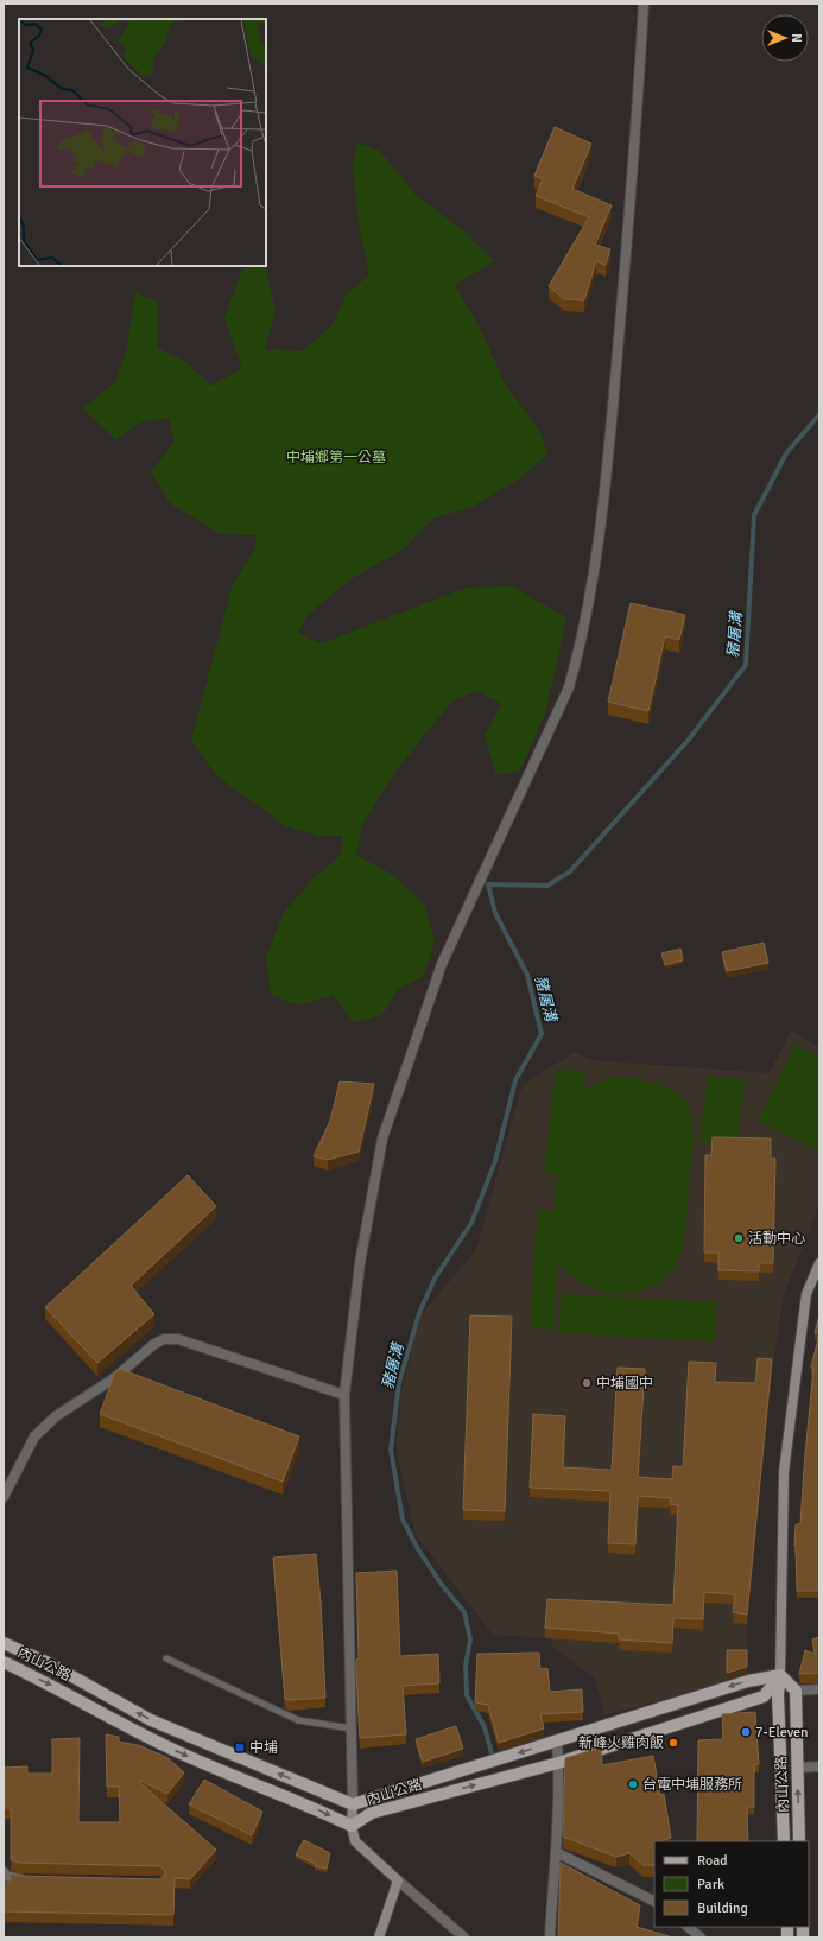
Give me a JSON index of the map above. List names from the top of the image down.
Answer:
{
  "streets": {
    "main road": ["內山公路"]
  },
  "water": ["豬屠溝"],
  "parks": ["中埔鄉第一公墓"],
  "places": {
    "other": [
      "活動中心",
      "中埔國中",
      "7-Eleven",
      "新峰火雞肉飯",
      "台電中埔服務所"
    ],
    "transit": ["中埔"]
  },
  "legend": ["Road", "Park", "Building"],
  "north": "right"
}
